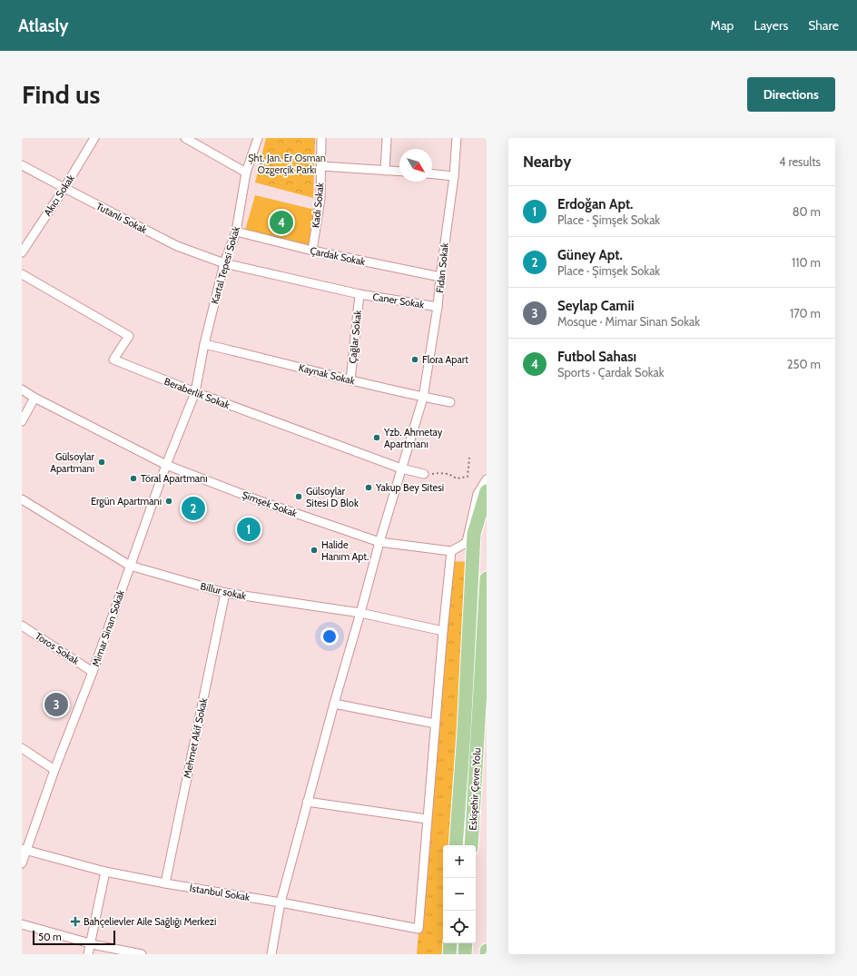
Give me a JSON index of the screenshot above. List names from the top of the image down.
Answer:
{
  "streets": {
    "highway": ["Eskişehir Çevre Yolu"],
    "street": [
      "Akıcı Sokak",
      "Kadı Sokak",
      "Tutanlı Sokak",
      "Çardak Sokak",
      "Kartal Tepesi Sokak",
      "Fidan Sokak",
      "Caner Sokak",
      "Çağlar Sokak",
      "Kaynak Sokak",
      "Beraberlik Sokak",
      "Şimşek Sokak",
      "Billur sokak",
      "Mimar Sinan Sokak",
      "Toros Sokak",
      "Mehmet Akif Sokak",
      "İstanbul Sokak"
    ]
  },
  "crossings": [
    ["Akıcı Sokak", "Tutanlı Sokak"],
    ["Kadı Sokak", "Çardak Sokak"],
    ["Tutanlı Sokak", "Kartal Tepesi Sokak"],
    ["Tutanlı Sokak", "Caner Sokak"],
    ["Tutanlı Sokak", "Çağlar Sokak"],
    ["Çardak Sokak", "Kartal Tepesi Sokak"],
    ["Çardak Sokak", "Fidan Sokak"],
    ["Kartal Tepesi Sokak", "Kaynak Sokak"],
    ["Kartal Tepesi Sokak", "Beraberlik Sokak"],
    ["Kartal Tepesi Sokak", "Mimar Sinan Sokak"],
    ["Fidan Sokak", "Caner Sokak"],
    ["Fidan Sokak", "Kaynak Sokak"],
    ["Fidan Sokak", "Beraberlik Sokak"],
    ["Fidan Sokak", "Şimşek Sokak"],
    ["Fidan Sokak", "Billur sokak"],
    ["Fidan Sokak", "İstanbul Sokak"],
    ["Caner Sokak", "Çağlar Sokak"],
    ["Çağlar Sokak", "Kaynak Sokak"],
    ["Beraberlik Sokak", "Mimar Sinan Sokak"],
    ["Şimşek Sokak", "Mimar Sinan Sokak"],
    ["Billur sokak", "Mimar Sinan Sokak"],
    ["Billur sokak", "Mehmet Akif Sokak"],
    ["Mimar Sinan Sokak", "Toros Sokak"],
    ["Mimar Sinan Sokak", "İstanbul Sokak"],
    ["Mehmet Akif Sokak", "İstanbul Sokak"]
  ],
  "parks": ["Şht. Jan. Er Osman Özgerçik Parkı"],
  "places": {
    "other": [
      "Flora Apart",
      "Yzb. Ahmetay Apartmanı",
      "Gülsoylar Apartmanı",
      "Töral Apartmanı",
      "Yakup Bey Sitesi",
      "Gülsoylar Sitesi D Blok",
      "Ergün Apartmanı",
      "Halide Hanım Apt."
    ],
    "health": ["Bahçelievler Aile Sağlığı Merkezi"]
  },
  "scale_bar": "50 m",
  "north": "bottom right",
  "page": {
    "header": "Atlasly",
    "nav": ["Map", "Layers", "Share"],
    "buttons": "Directions",
    "title": "Find us",
    "heading": ["Nearby", "4 results"],
    "list": [
      {
        "mark": "1",
        "name": "Erdoğan Apt.",
        "note": "Place · Şimşek Sokak",
        "value": "80 m"
      },
      {
        "mark": "2",
        "name": "Güney Apt.",
        "note": "Place · Şimşek Sokak",
        "value": "110 m"
      },
      {
        "mark": "3",
        "name": "Seylap Camii",
        "note": "Mosque · Mimar Sinan Sokak",
        "value": "170 m"
      },
      {
        "mark": "4",
        "name": "Futbol Sahası",
        "note": "Sports · Çardak Sokak",
        "value": "250 m"
      }
    ],
    "pins": [
      "4",
      "2",
      "1",
      "3"
    ],
    "map_buttons": ["+", "−"],
    "scale": "50 m"
  }
}
